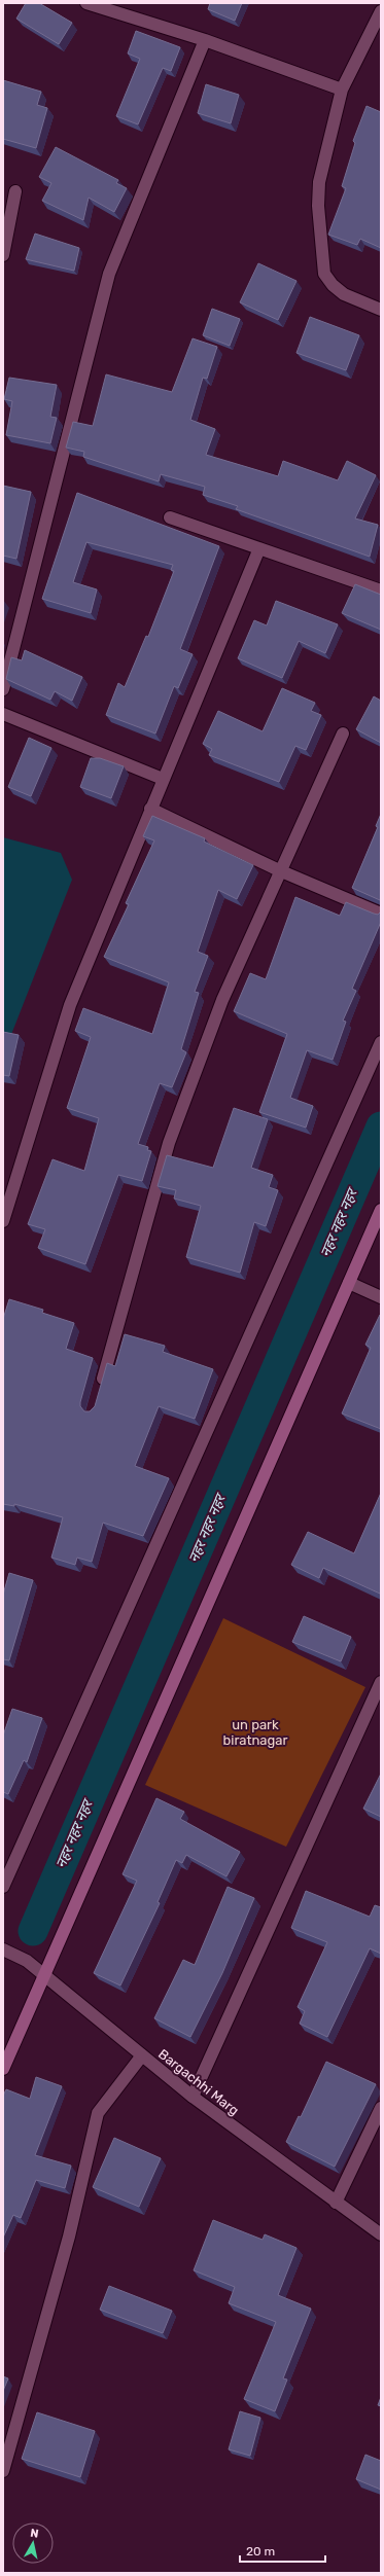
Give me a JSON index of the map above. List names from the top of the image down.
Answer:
{
  "streets": {
    "street": ["Bargachhi Marg"]
  },
  "water": ["नहर नहर नहर"],
  "parks": ["un park biratnagar"],
  "scale_bar": "20 m",
  "north": "top"
}
